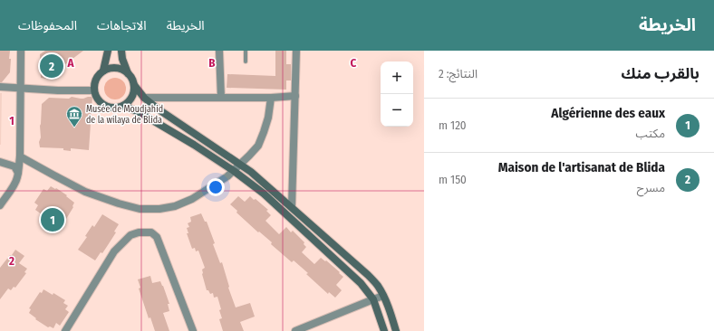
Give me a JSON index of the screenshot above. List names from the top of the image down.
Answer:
{
  "places": {
    "museum": ["Musée de Moudjahid de la wilaya de Blida"]
  },
  "page": {
    "header": "الخريطة",
    "nav": ["الخريطة", "الاتجاهات", "المحفوظات"],
    "heading": ["بالقرب منك", "النتائج: 2"],
    "pins": ["2", "1"],
    "map_buttons": ["+", "−"],
    "list": [
      {
        "mark": "1",
        "name": "Algérienne des eaux",
        "note": "مكتب",
        "value": "120 m"
      },
      {
        "mark": "2",
        "name": "Maison de l'artisanat de Blida",
        "note": "مسرح",
        "value": "150 m"
      }
    ]
  },
  "grid": {
    "columns": ["A", "B", "C"],
    "rows": ["1", "2"]
  }
}
